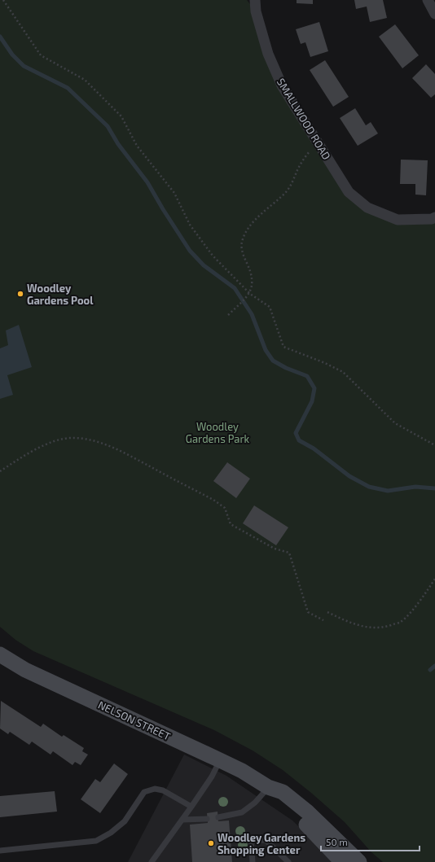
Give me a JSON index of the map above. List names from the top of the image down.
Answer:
{
  "streets": {
    "street": ["SMALLWOOD ROAD", "NELSON STREET"]
  },
  "parks": ["Woodley Gardens Park"],
  "places": ["Woodley Gardens Pool", "Woodley Gardens Shopping Center"],
  "scale_bar": "50 m"
}
